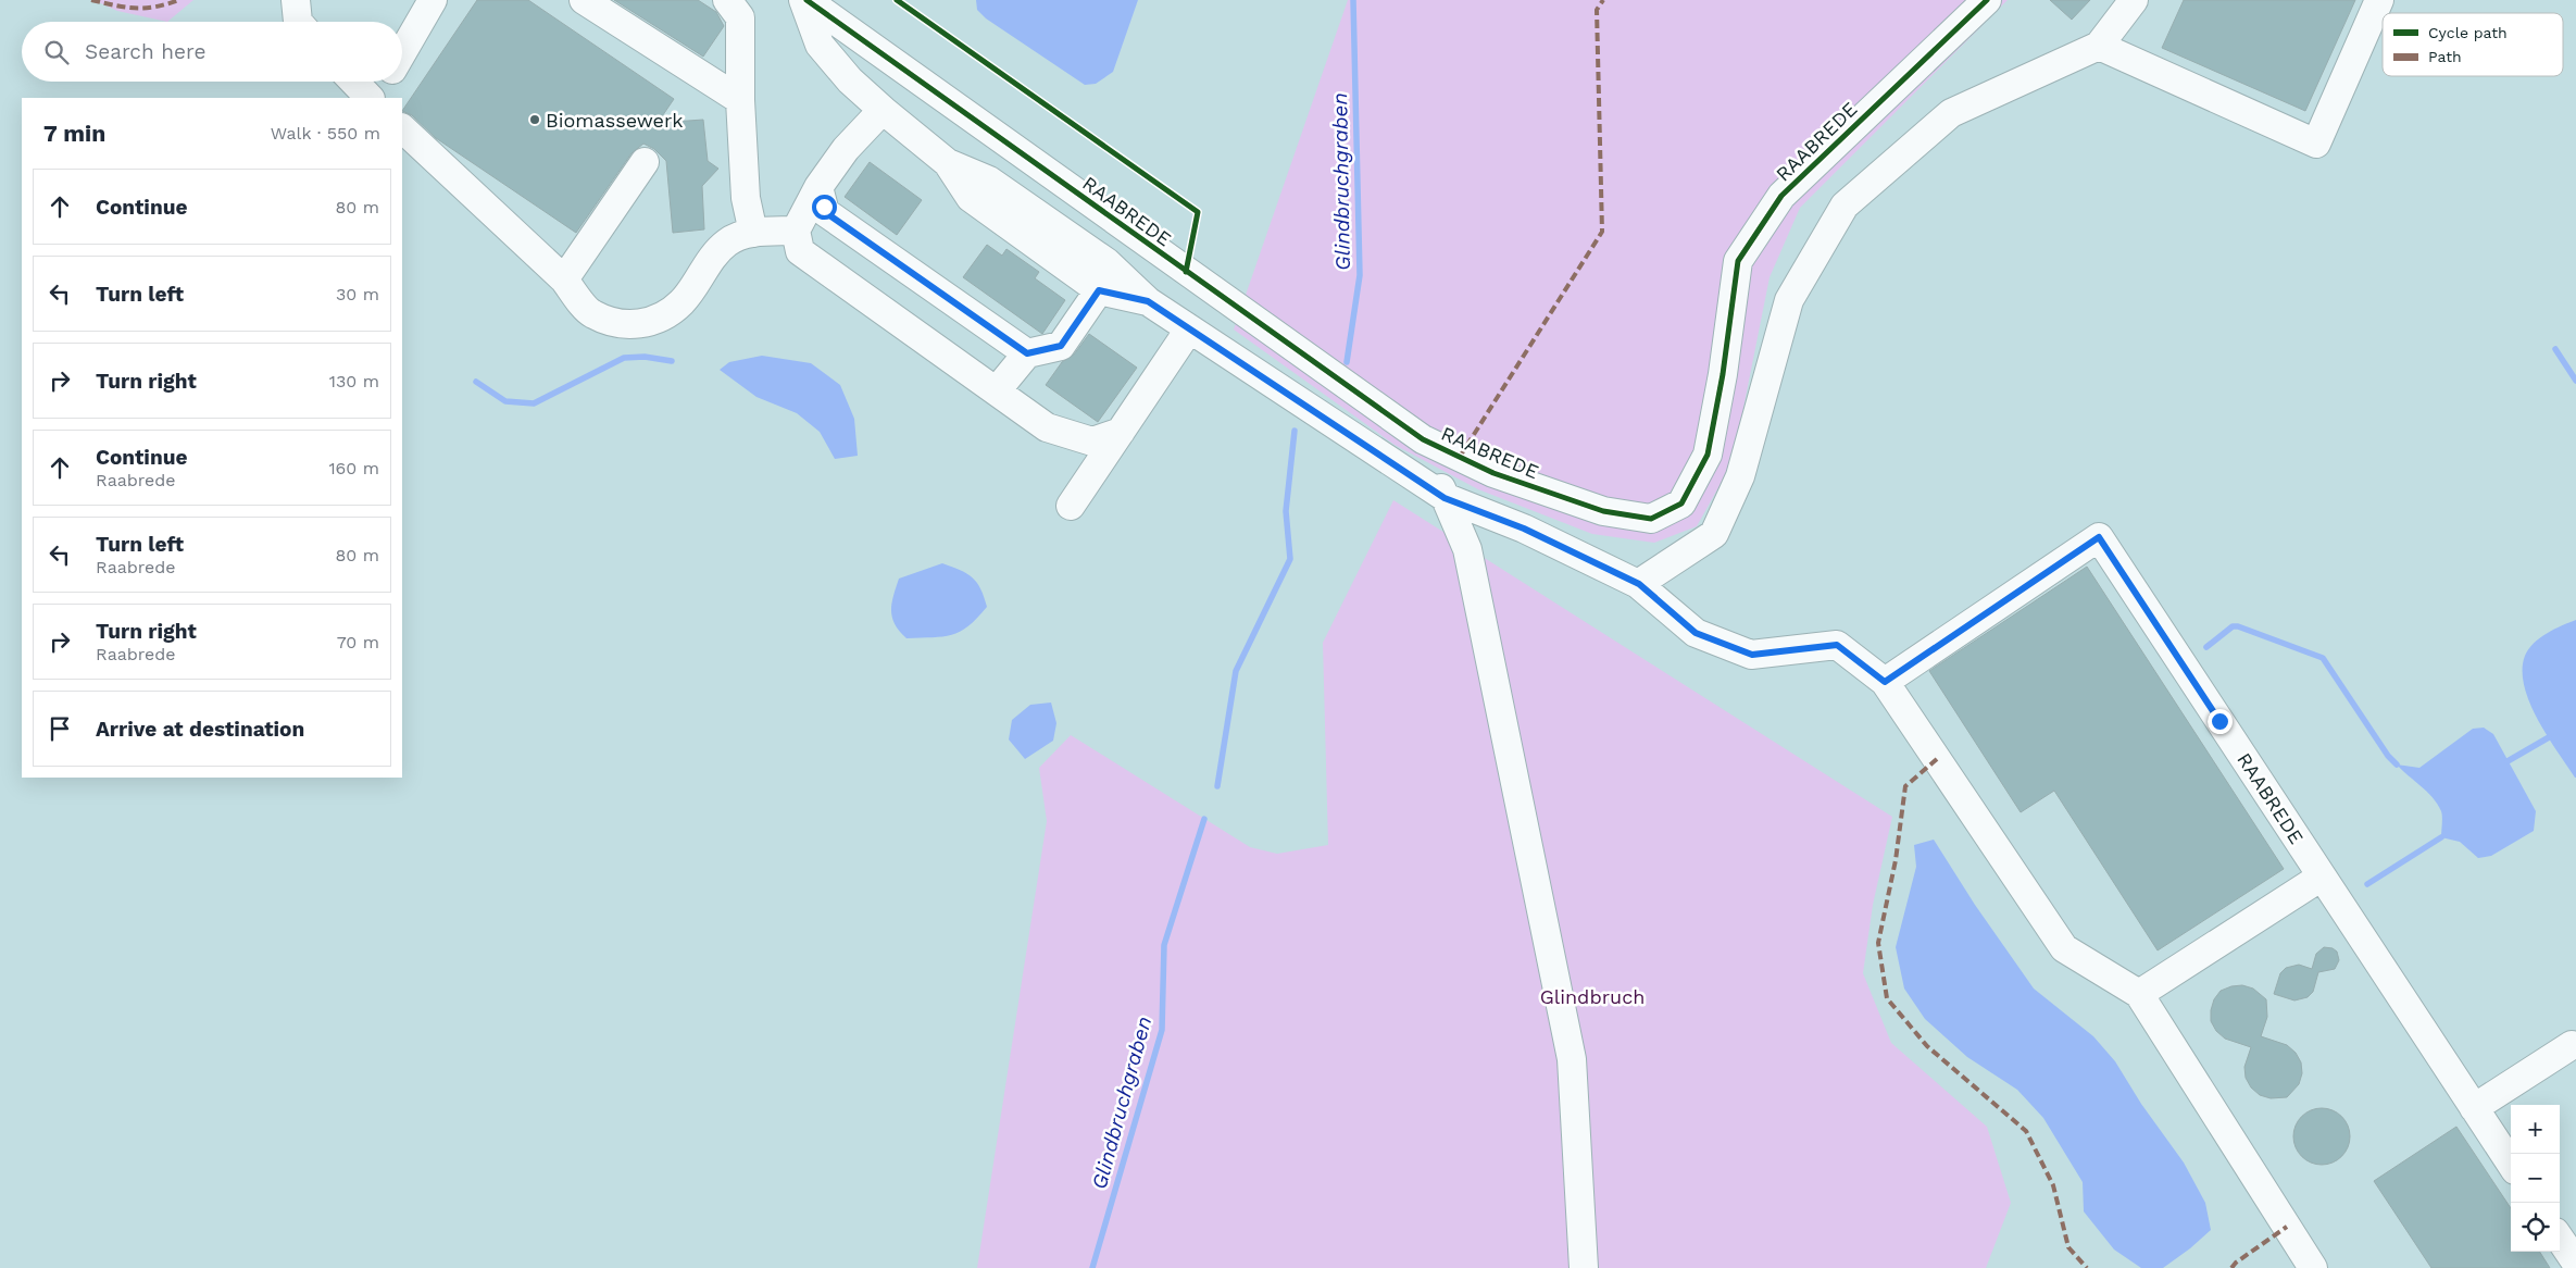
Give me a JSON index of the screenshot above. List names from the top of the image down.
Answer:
{
  "streets": {
    "street": ["RAABREDE"]
  },
  "water": ["Glindbruchgraben"],
  "parks": ["Glindbruch"],
  "places": ["Biomassewerk"],
  "legend": ["Cycle path", "Path"],
  "page": {
    "search": "Search here",
    "heading": ["7 min", "Walk · 550 m"],
    "list": [
      ["Continue", "80 m"],
      ["Turn left", "30 m"],
      ["Turn right", "130 m"],
      ["Continue", "Raabrede", "160 m"],
      ["Turn left", "Raabrede", "80 m"],
      ["Turn right", "Raabrede", "70 m"],
      "Arrive at destination"
    ],
    "map_buttons": ["+", "−"]
  }
}
